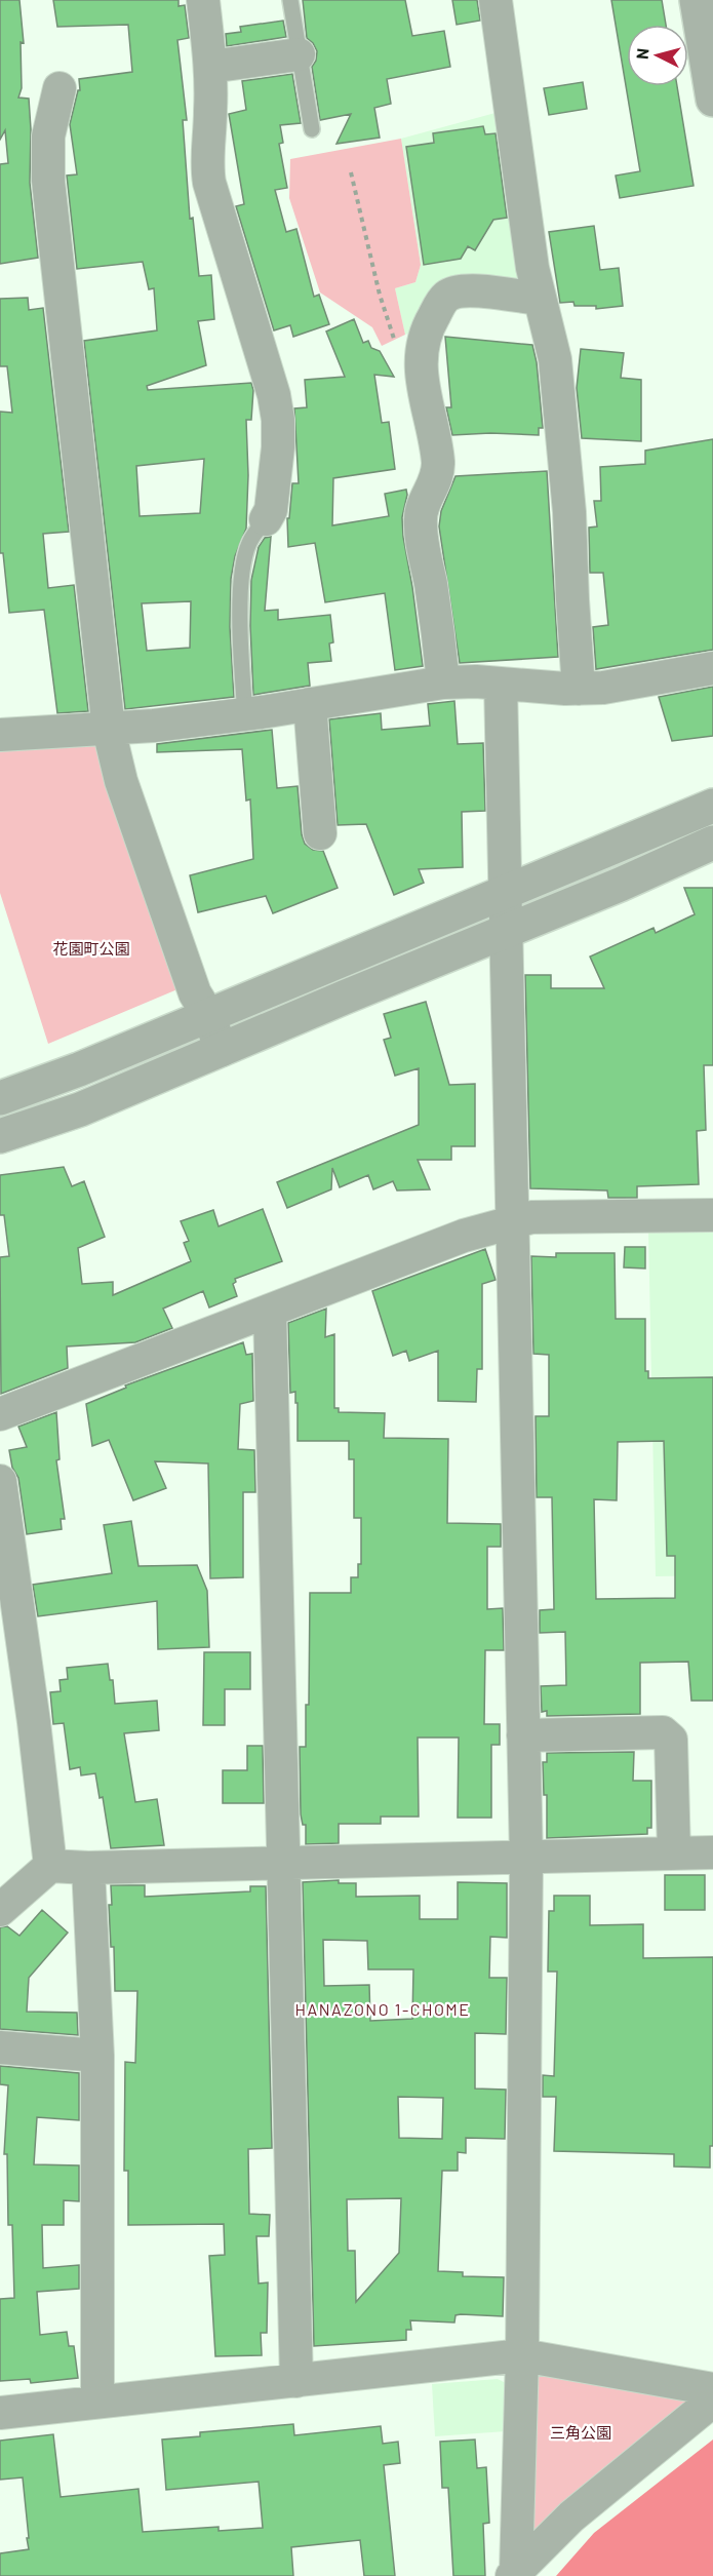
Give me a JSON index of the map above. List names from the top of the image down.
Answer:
{
  "districts": ["HANAZONO 1-CHOME"],
  "parks": ["花園町公園", "三角公園"],
  "north": "left"
}
